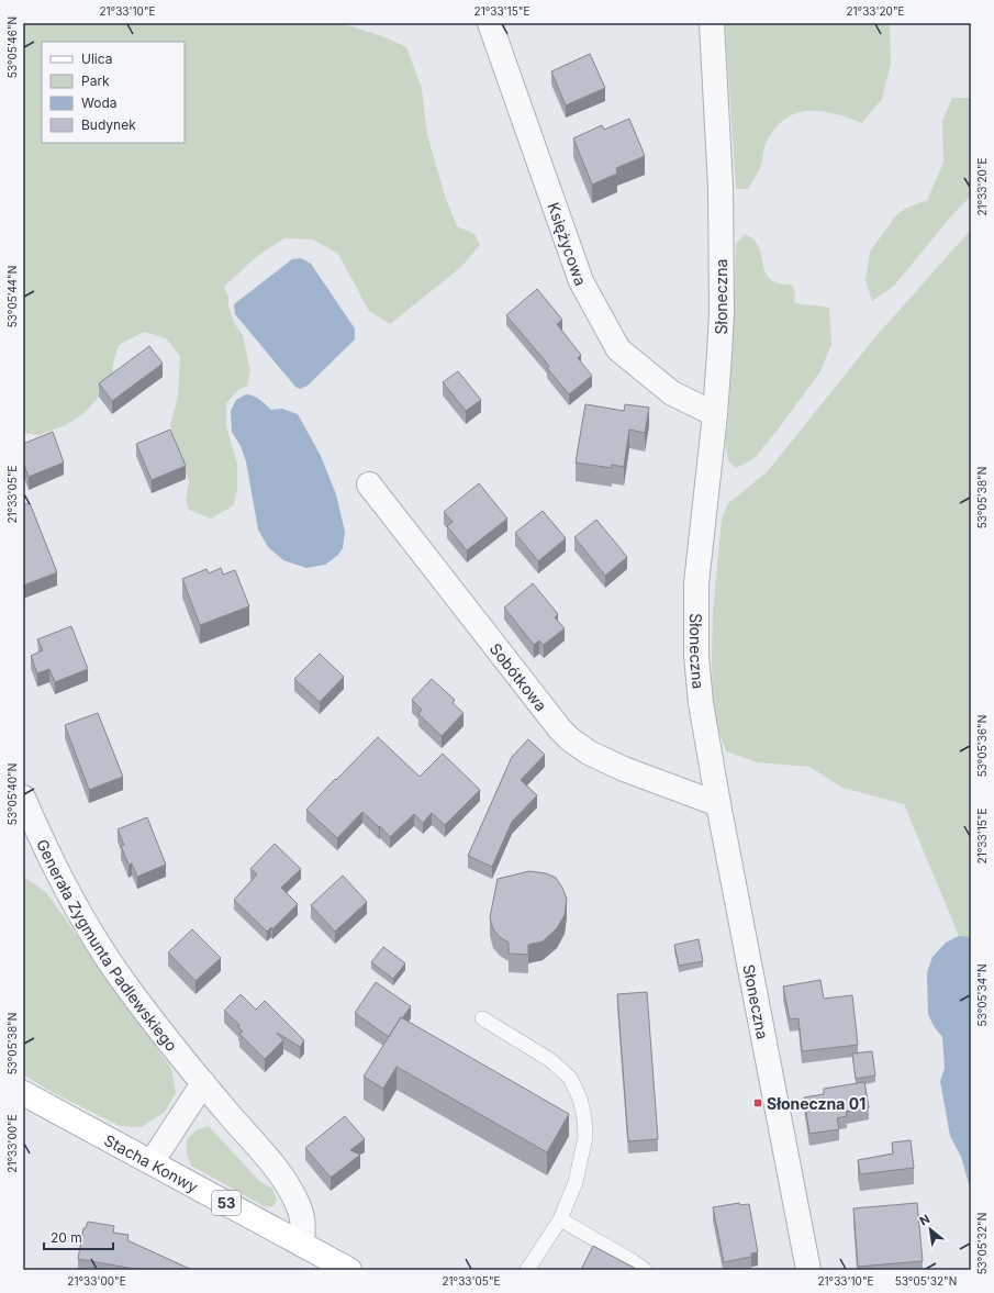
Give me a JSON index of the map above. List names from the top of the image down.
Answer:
{
  "streets": {
    "main road": ["Stacha Konwy", "53"],
    "street": [
      "Księżycowa",
      "Słoneczna",
      "Sobótkowa",
      "Generała Zygmunta Padlewskiego"
    ]
  },
  "crossings": [
    ["Księżycowa", "Słoneczna"],
    ["Słoneczna", "Sobótkowa"],
    ["Generała Zygmunta Padlewskiego", "Stacha Konwy"]
  ],
  "places": {
    "transit": ["Słoneczna 01"]
  },
  "legend": [
    "Ulica",
    "Park",
    "Woda",
    "Budynek"
  ],
  "scale_bar": "20 m",
  "north": "top left",
  "coordinates": [
    "21°33'10\"E",
    "21°33'15\"E",
    "21°33'20\"E",
    "53°05'46\"N",
    "53°05'44\"N",
    "21°33'05\"E",
    "53°05'38\"N",
    "53°05'36\"N",
    "53°05'40\"N",
    "53°05'34\"N",
    "21°33'00\"E",
    "53°05'32\"N"
  ]
}
